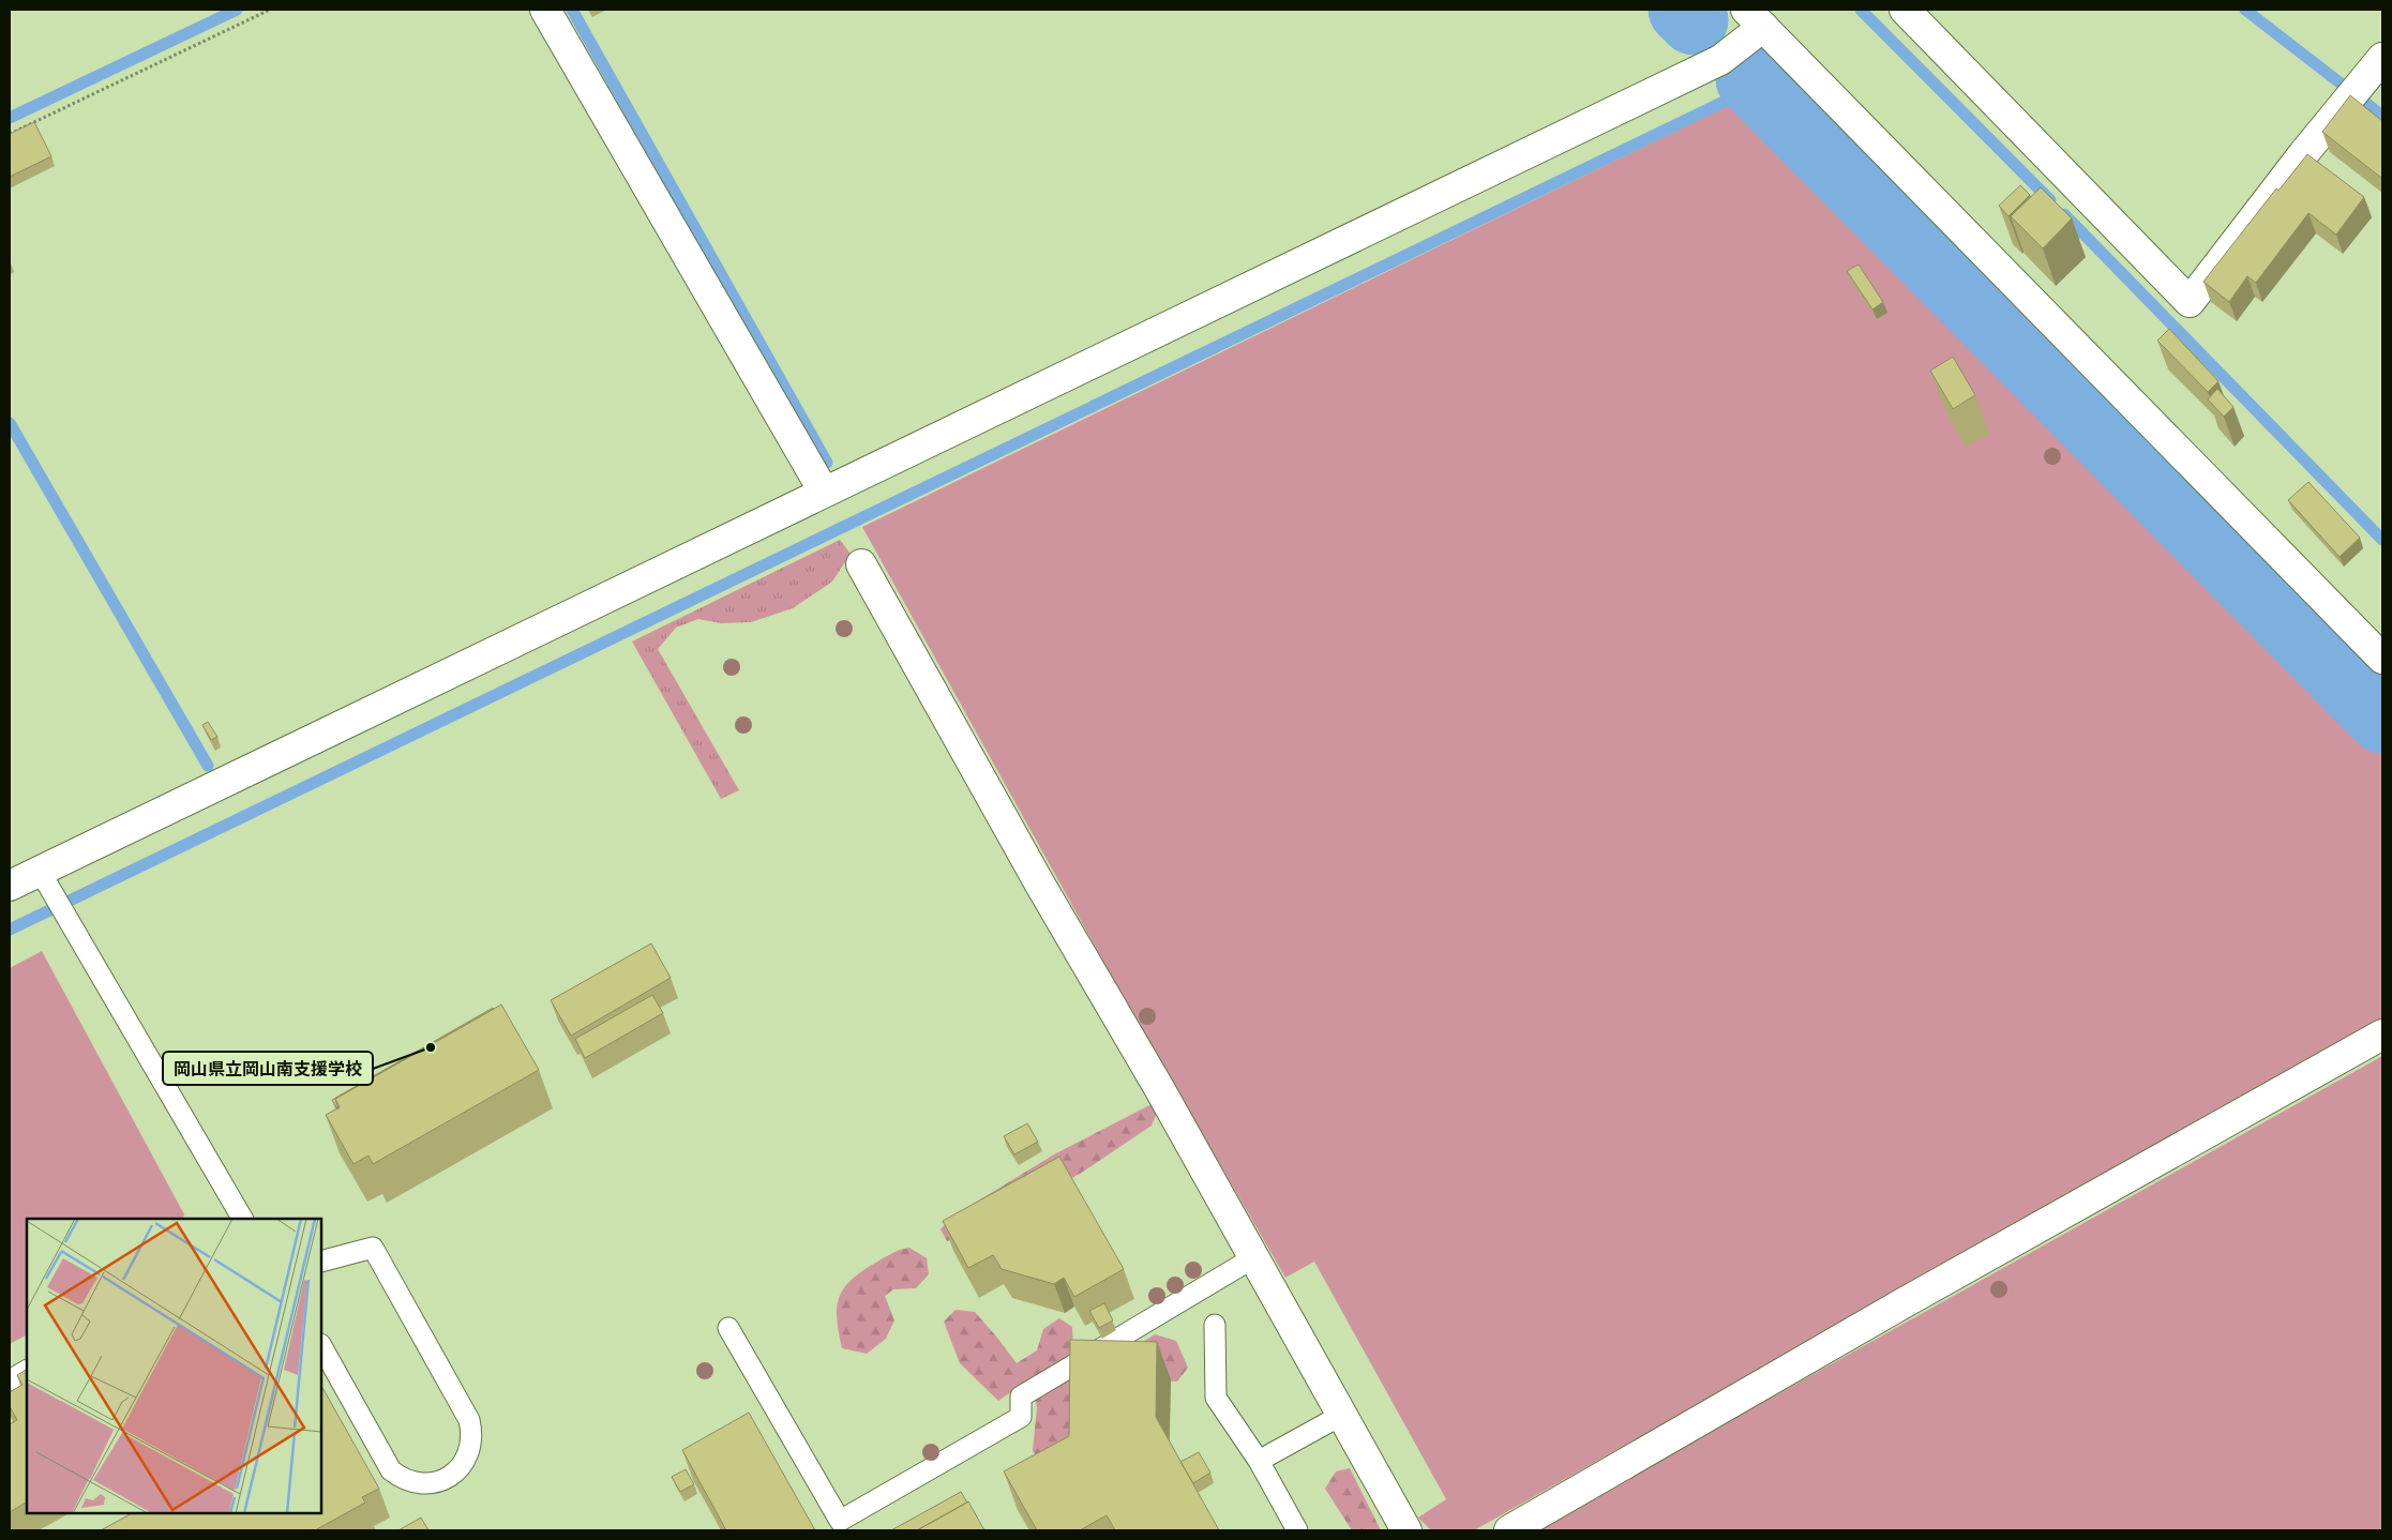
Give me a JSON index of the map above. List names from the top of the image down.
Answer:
{
  "places": ["岡山県立岡山南支援学校"]
}
